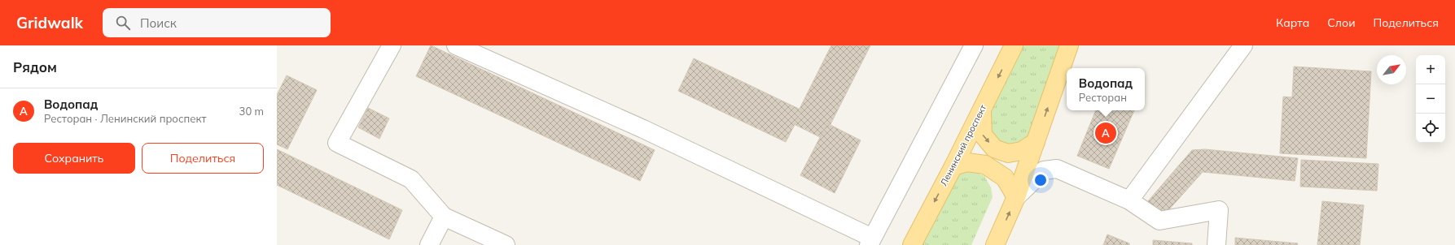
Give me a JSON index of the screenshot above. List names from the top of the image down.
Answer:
{
  "streets": {
    "main road": ["Ленинский проспект"]
  },
  "north": "top right",
  "page": {
    "header": "Gridwalk",
    "search": "Поиск",
    "nav": ["Карта", "Слои", "Поделиться"],
    "heading": "Рядом",
    "map_buttons": ["+", "−"],
    "popup": ["Водопад", "Ресторан"],
    "list": [
      {
        "mark": "A",
        "name": "Водопад",
        "note": "Ресторан · Ленинский проспект",
        "value": "30 m"
      }
    ],
    "pins": "A",
    "buttons": ["Сохранить", "Поделиться"]
  }
}
